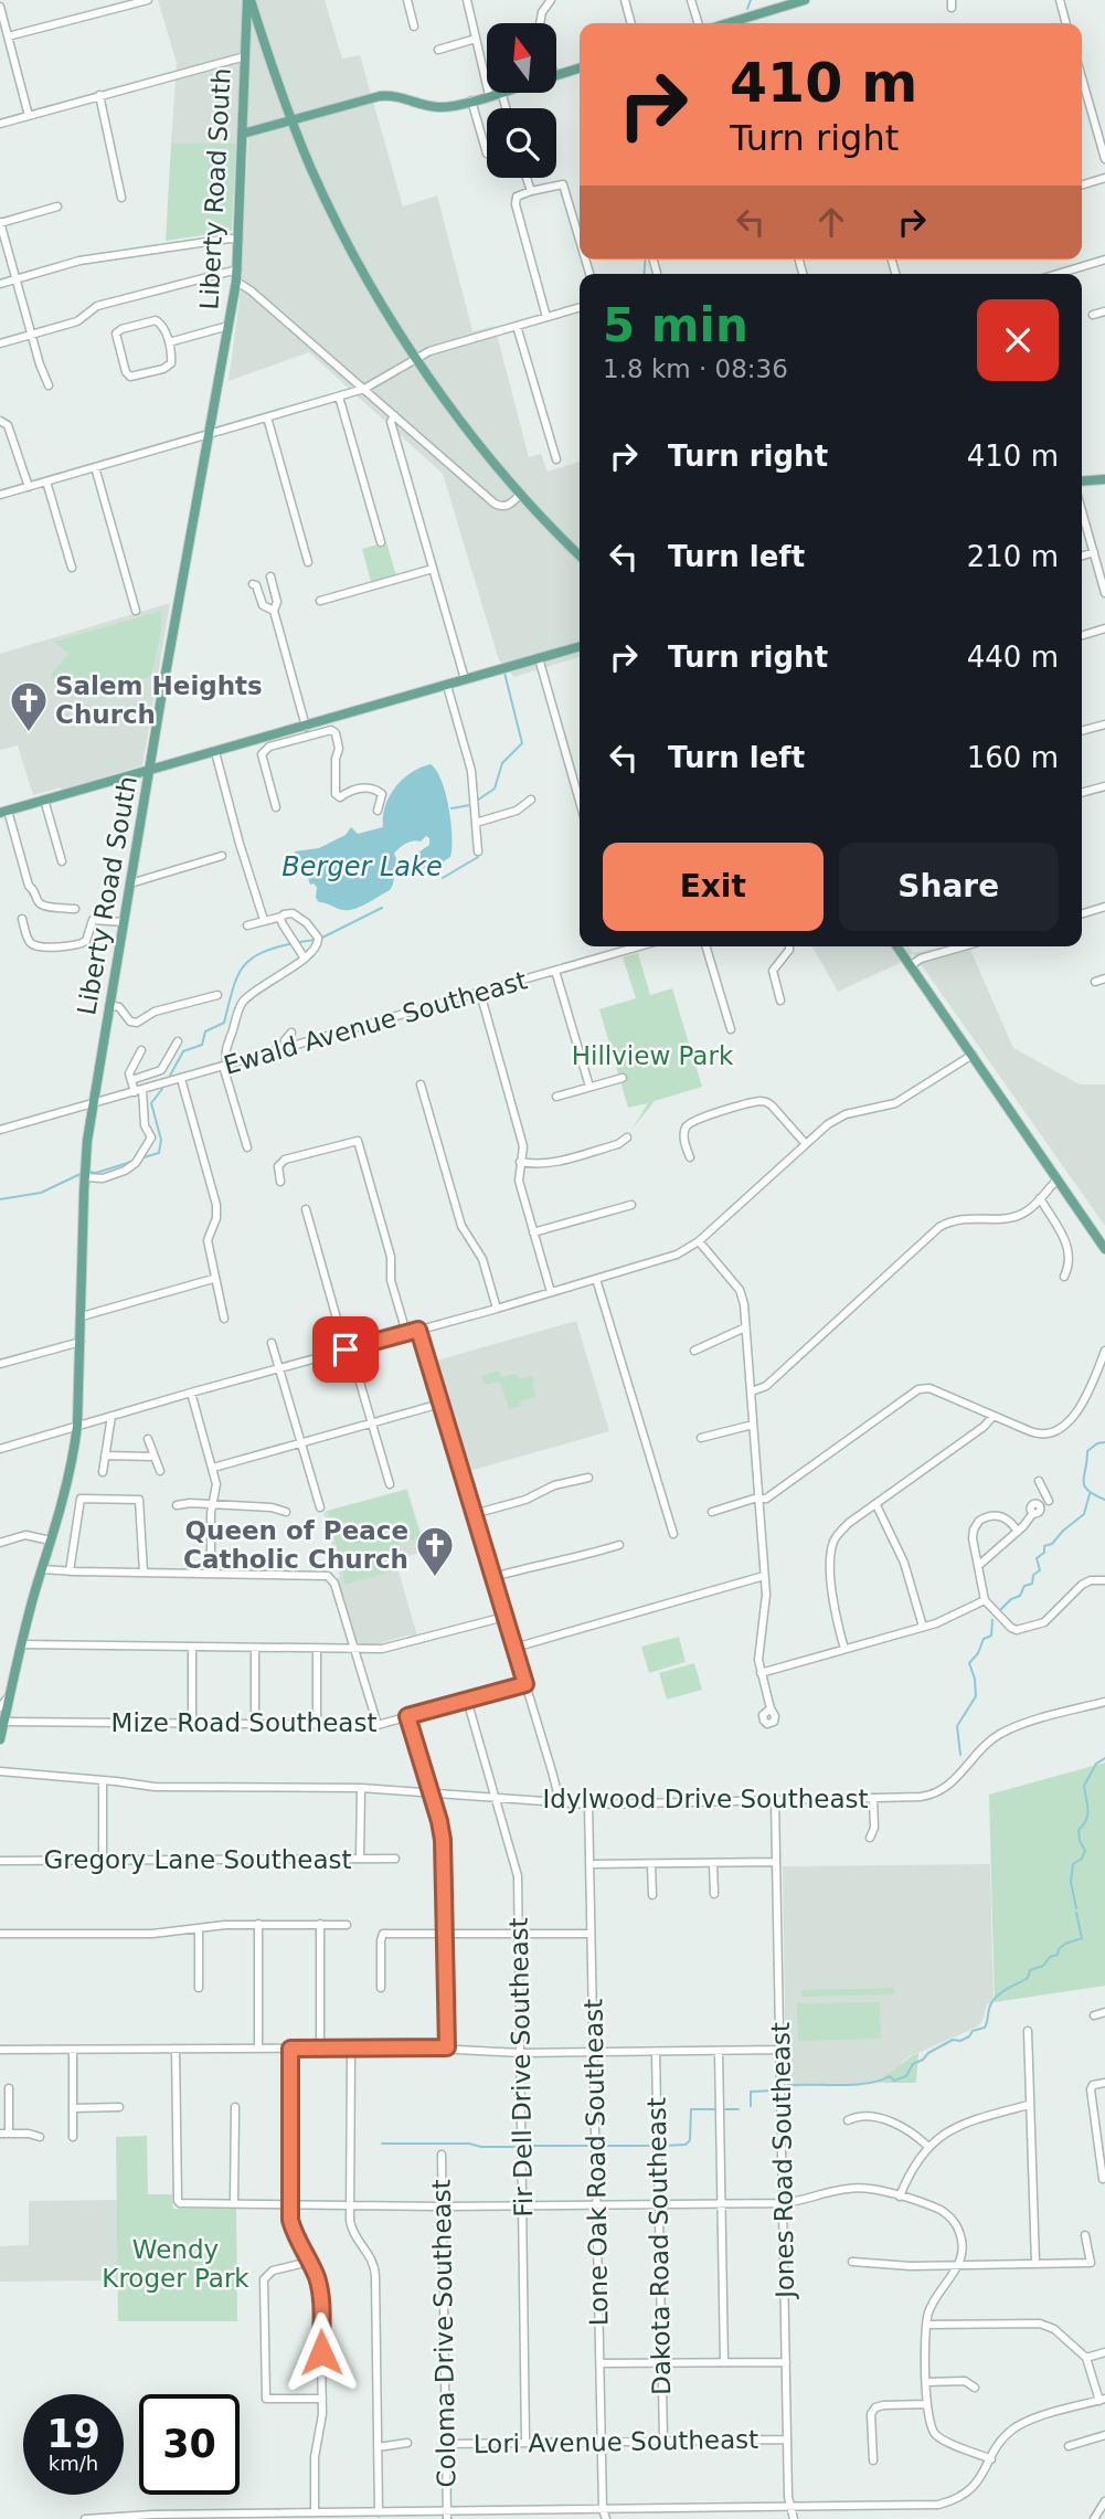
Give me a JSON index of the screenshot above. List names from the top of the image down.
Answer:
{
  "streets": {
    "main road": ["Liberty Road South"],
    "street": [
      "Ewald Avenue Southeast",
      "Mize Road Southeast",
      "Idylwood Drive Southeast",
      "Gregory Lane Southeast",
      "Fir Dell Drive Southeast",
      "Jones Road Southeast",
      "Lone Oak Road Southeast",
      "Dakota Road Southeast",
      "Coloma Drive Southeast",
      "Lori Avenue Southeast"
    ]
  },
  "crossings": [
    ["Liberty Road South", "Ewald Avenue Southeast"],
    ["Liberty Road South", "Mize Road Southeast"],
    ["Mize Road Southeast", "Fir Dell Drive Southeast"],
    ["Idylwood Drive Southeast", "Fir Dell Drive Southeast"],
    ["Idylwood Drive Southeast", "Jones Road Southeast"],
    ["Idylwood Drive Southeast", "Lone Oak Road Southeast"],
    ["Fir Dell Drive Southeast", "Lori Avenue Southeast"],
    ["Jones Road Southeast", "Lori Avenue Southeast"],
    ["Lone Oak Road Southeast", "Lori Avenue Southeast"],
    ["Dakota Road Southeast", "Lori Avenue Southeast"],
    ["Coloma Drive Southeast", "Lori Avenue Southeast"]
  ],
  "water": ["Berger Lake"],
  "parks": ["Hillview Park", "Wendy Kroger Park"],
  "places": {
    "church": ["Salem Heights Church", "Queen of Peace Catholic Church"]
  },
  "north": "top",
  "page": {
    "turn": ["410 m", "Turn right"],
    "heading": ["5 min", "1.8 km · 08:36"],
    "list": [
      {
        "name": "Turn right",
        "value": "410 m"
      },
      {
        "name": "Turn left",
        "value": "210 m"
      },
      {
        "name": "Turn right",
        "value": "440 m"
      },
      {
        "name": "Turn left",
        "value": "160 m"
      }
    ],
    "buttons": ["Exit", "Share"],
    "speed": "19 km/h",
    "limit": "30"
  }
}
